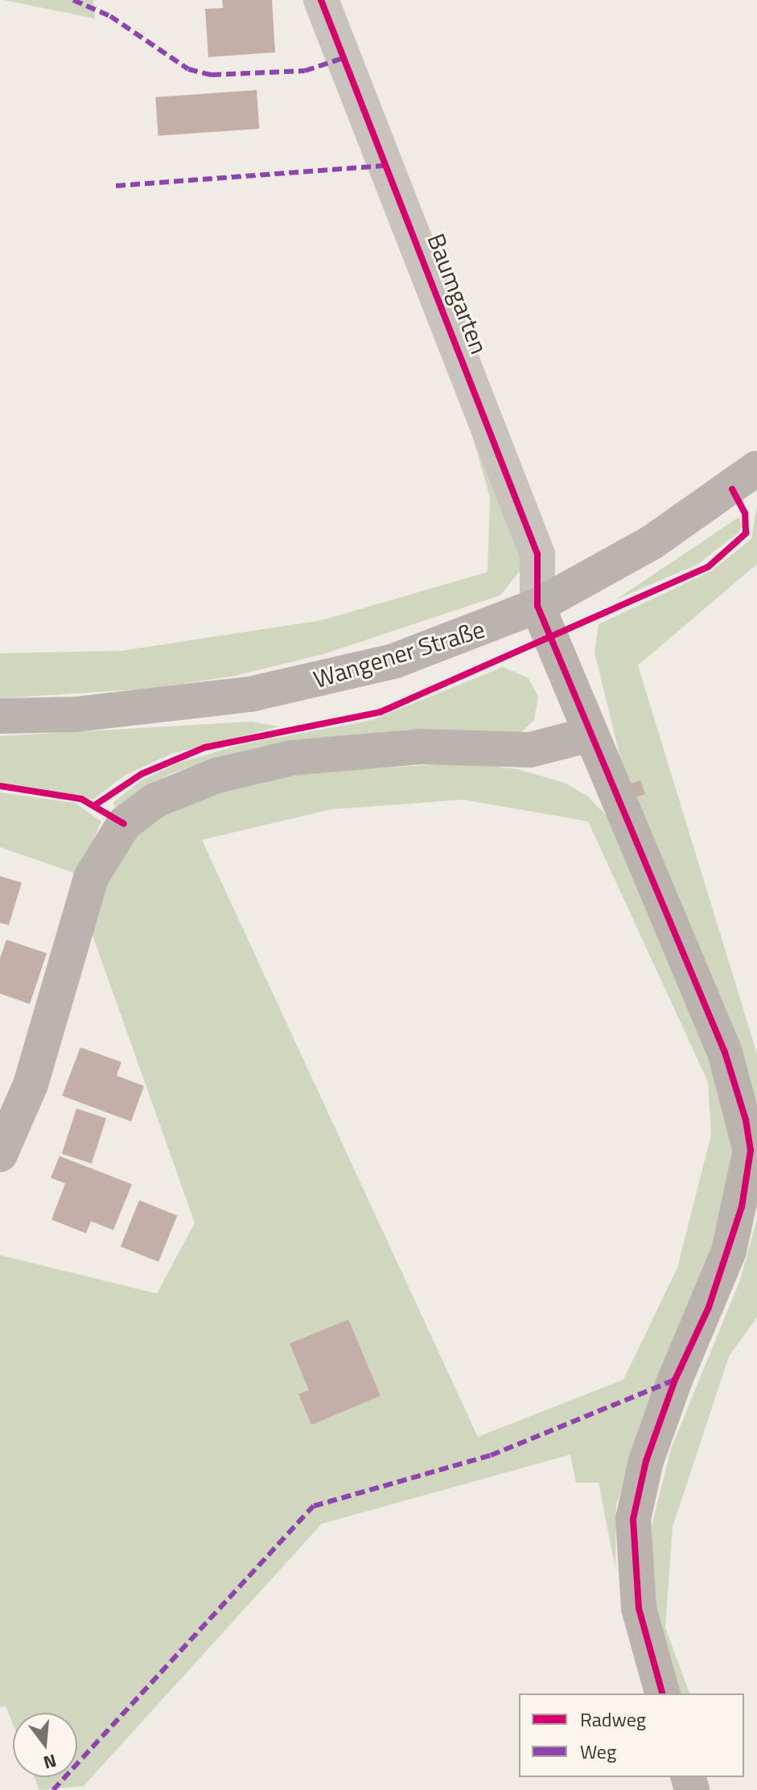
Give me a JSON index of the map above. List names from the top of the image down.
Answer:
{
  "streets": {
    "main road": ["Wangener Straße"],
    "street": ["Baumgarten"]
  },
  "crossings": [
    ["Baumgarten", "Wangener Straße"]
  ],
  "legend": ["Radweg", "Weg"],
  "north": "bottom"
}
